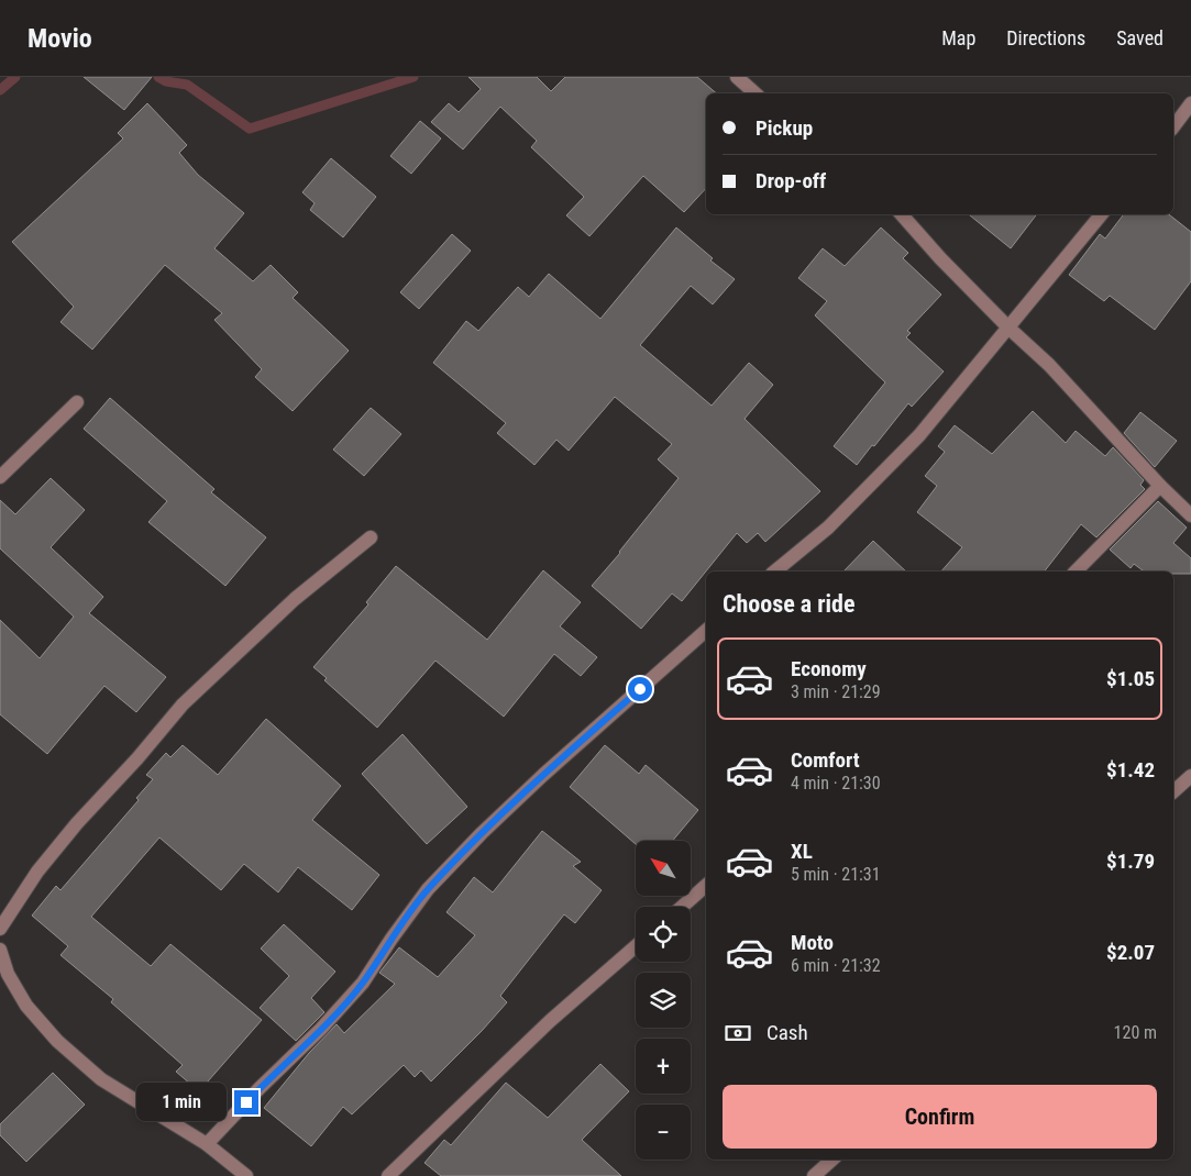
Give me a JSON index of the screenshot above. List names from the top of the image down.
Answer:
{
  "north": "top left",
  "page": {
    "header": "Movio",
    "nav": ["Map", "Directions", "Saved"],
    "banner": ["Pickup", "Drop-off"],
    "heading": "Choose a ride",
    "list": [
      {
        "name": "Economy",
        "note": "3 min · 21:29",
        "value": "$1.05"
      },
      {
        "name": "Comfort",
        "note": "4 min · 21:30",
        "value": "$1.42"
      },
      {
        "name": "XL",
        "note": "5 min · 21:31",
        "value": "$1.79"
      },
      {
        "name": "Moto",
        "note": "6 min · 21:32",
        "value": "$2.07"
      }
    ],
    "map_buttons": ["+", "−"],
    "pay": ["Cash", "120 m"],
    "buttons": "Confirm",
    "bubble": "1 min"
  }
}
